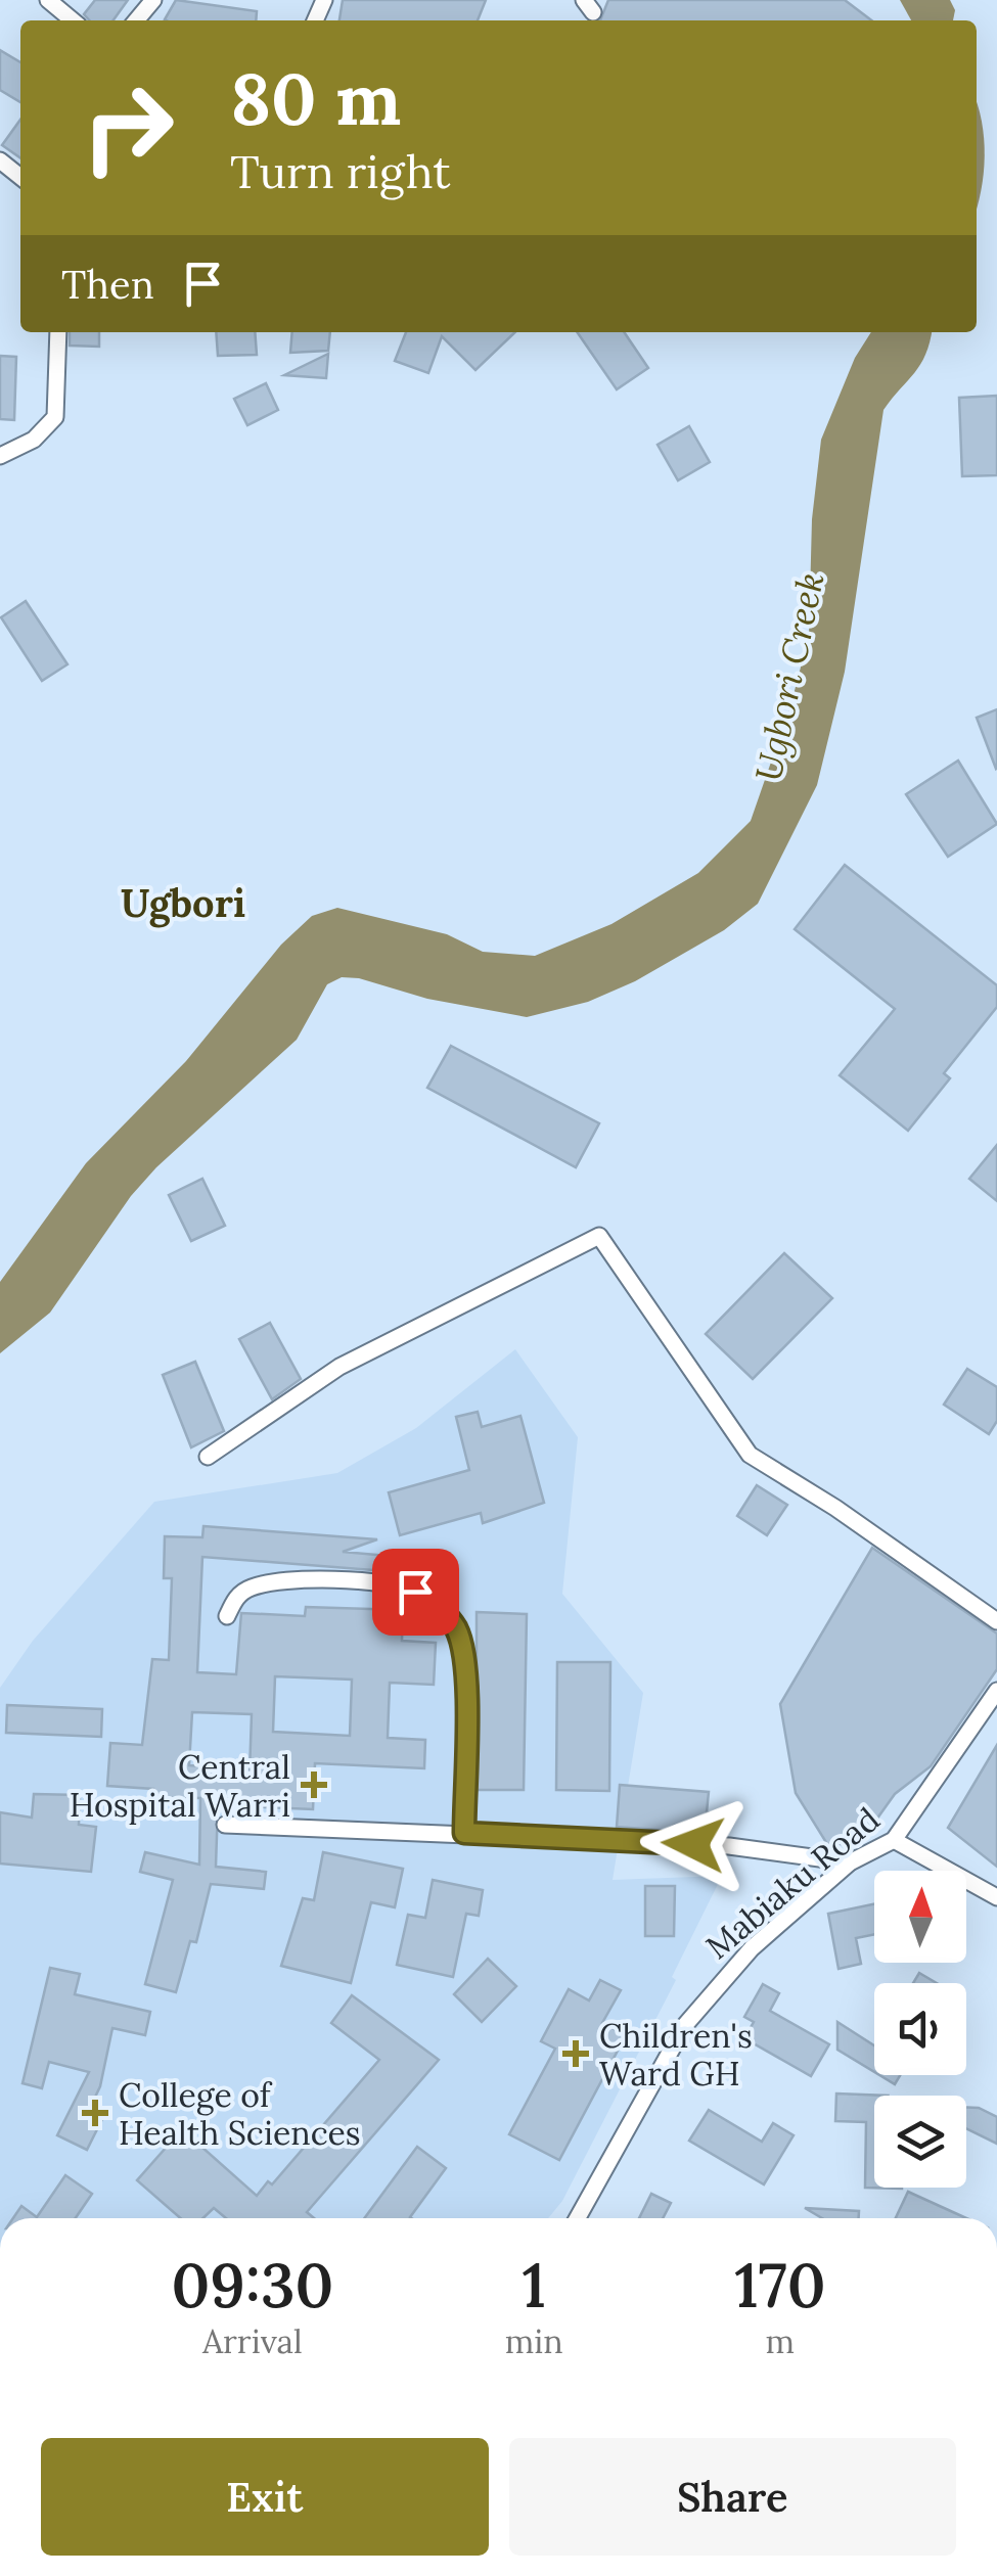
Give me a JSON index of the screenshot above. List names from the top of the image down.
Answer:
{
  "streets": {
    "street": ["Mabiaku Road"]
  },
  "districts": ["Ugbori"],
  "water": ["Ugbori Creek"],
  "places": {
    "health": ["Central Hospital Warri", "Children's Ward GH", "College of Health Sciences"]
  },
  "north": "top",
  "page": {
    "turn": ["80 m", "Turn right"],
    "then": "Then",
    "eta": [
      "09:30",
      "Arrival",
      "1",
      "min",
      "170",
      "m"
    ],
    "buttons": ["Exit", "Share"]
  }
}
